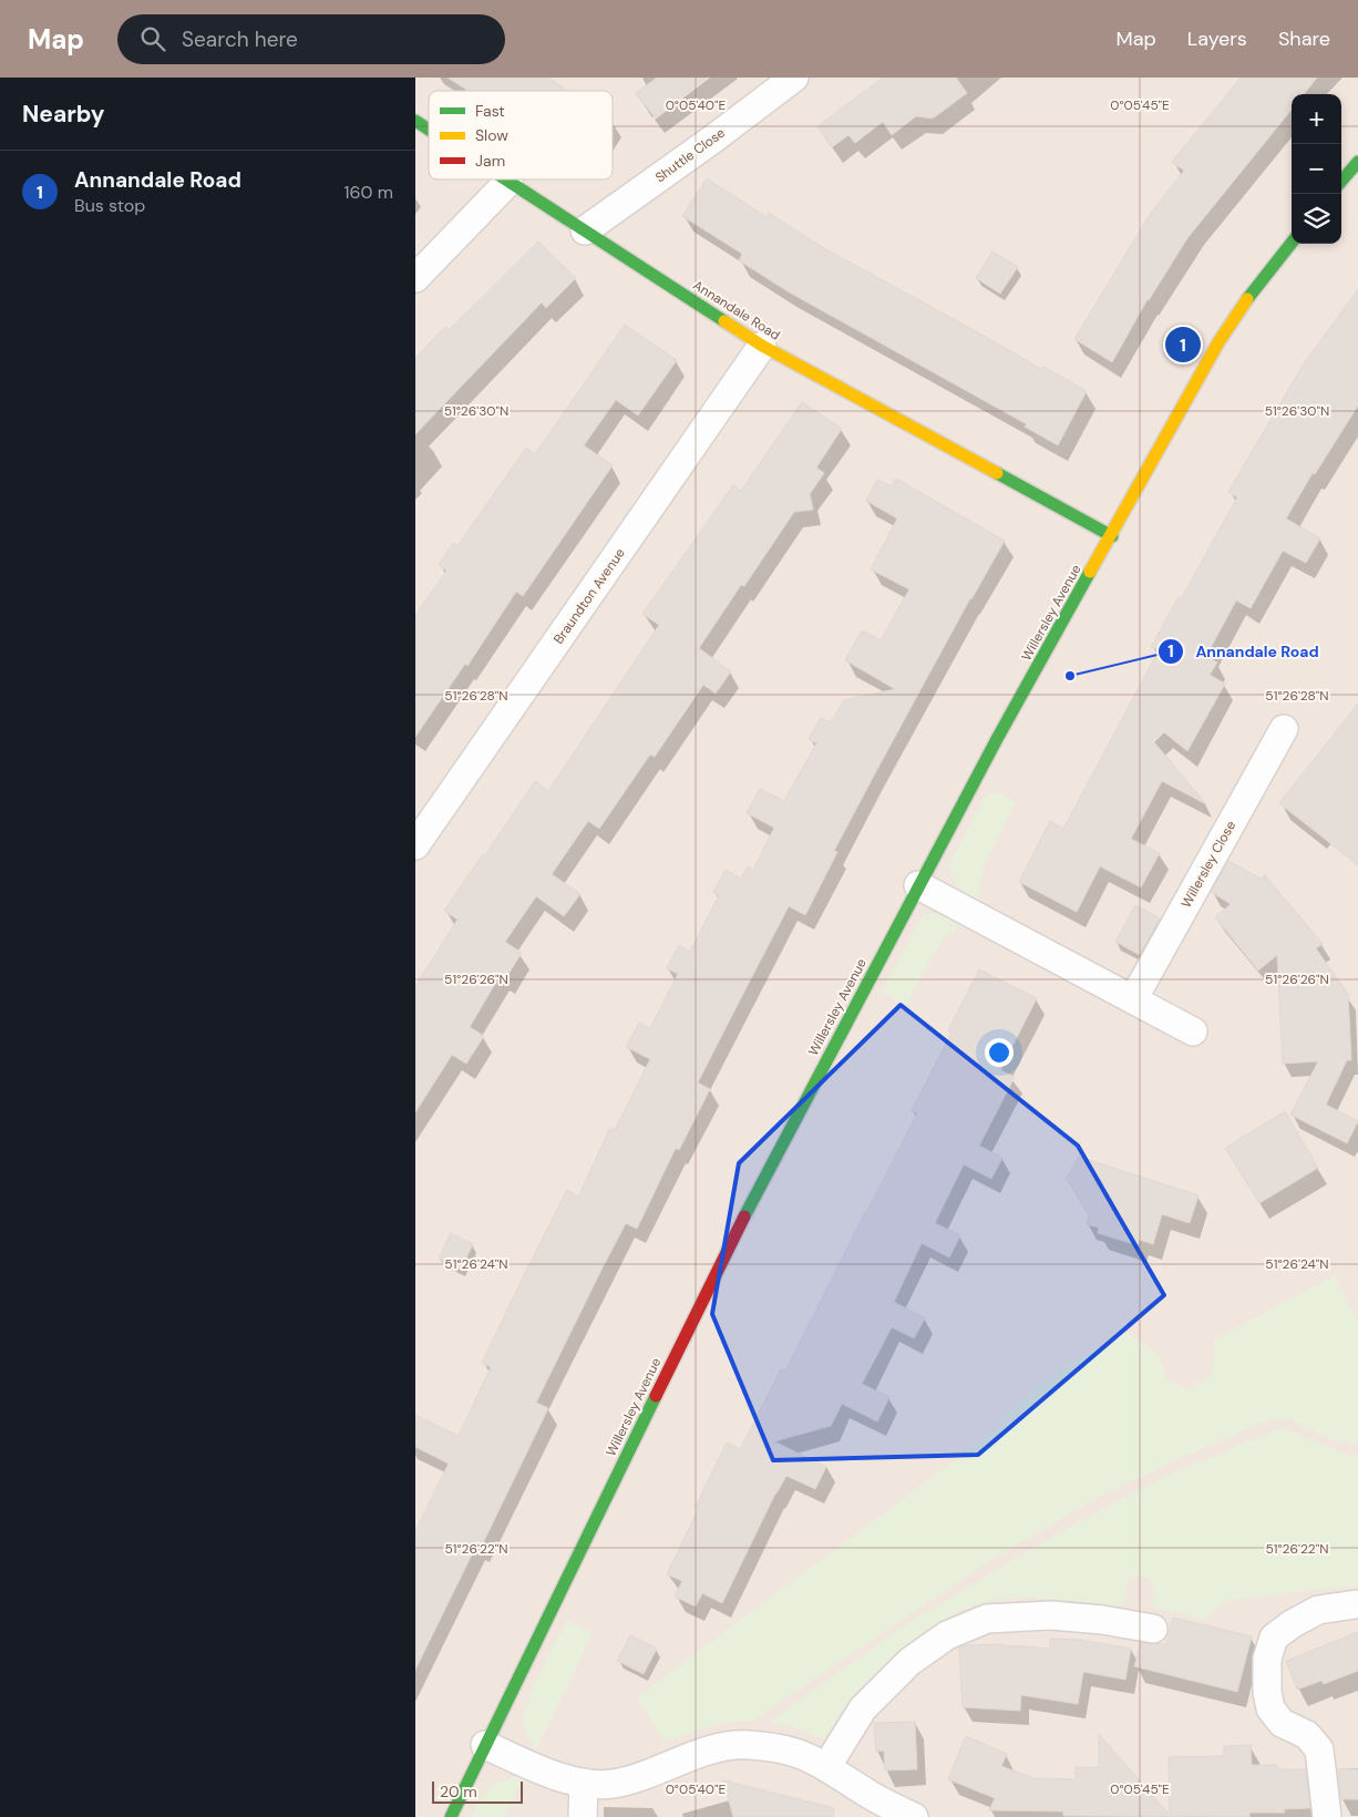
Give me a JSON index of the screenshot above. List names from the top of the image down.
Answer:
{
  "streets": {
    "street": [
      "Shuttle Close",
      "Annandale Road",
      "Braundton Avenue",
      "Willersley Avenue",
      "Willersley Close"
    ]
  },
  "crossings": [
    ["Shuttle Close", "Annandale Road"],
    ["Annandale Road", "Braundton Avenue"],
    ["Annandale Road", "Willersley Avenue"]
  ],
  "places": ["Annandale Road"],
  "legend": ["Fast", "Slow", "Jam"],
  "scale_bar": "20 m",
  "page": {
    "header": "Map",
    "search": "Search here",
    "nav": ["Map", "Layers", "Share"],
    "heading": "Nearby",
    "map_buttons": ["+", "−"],
    "list": [
      {
        "mark": "1",
        "name": "Annandale Road",
        "note": "Bus stop",
        "value": "160 m"
      }
    ],
    "pins": "1",
    "scale": "20 m"
  },
  "coordinates": [
    "0°05'40\"E",
    "0°05'45\"E",
    "51°26'30\"N",
    "51°26'28\"N",
    "51°26'26\"N",
    "51°26'24\"N",
    "51°26'22\"N"
  ]
}
